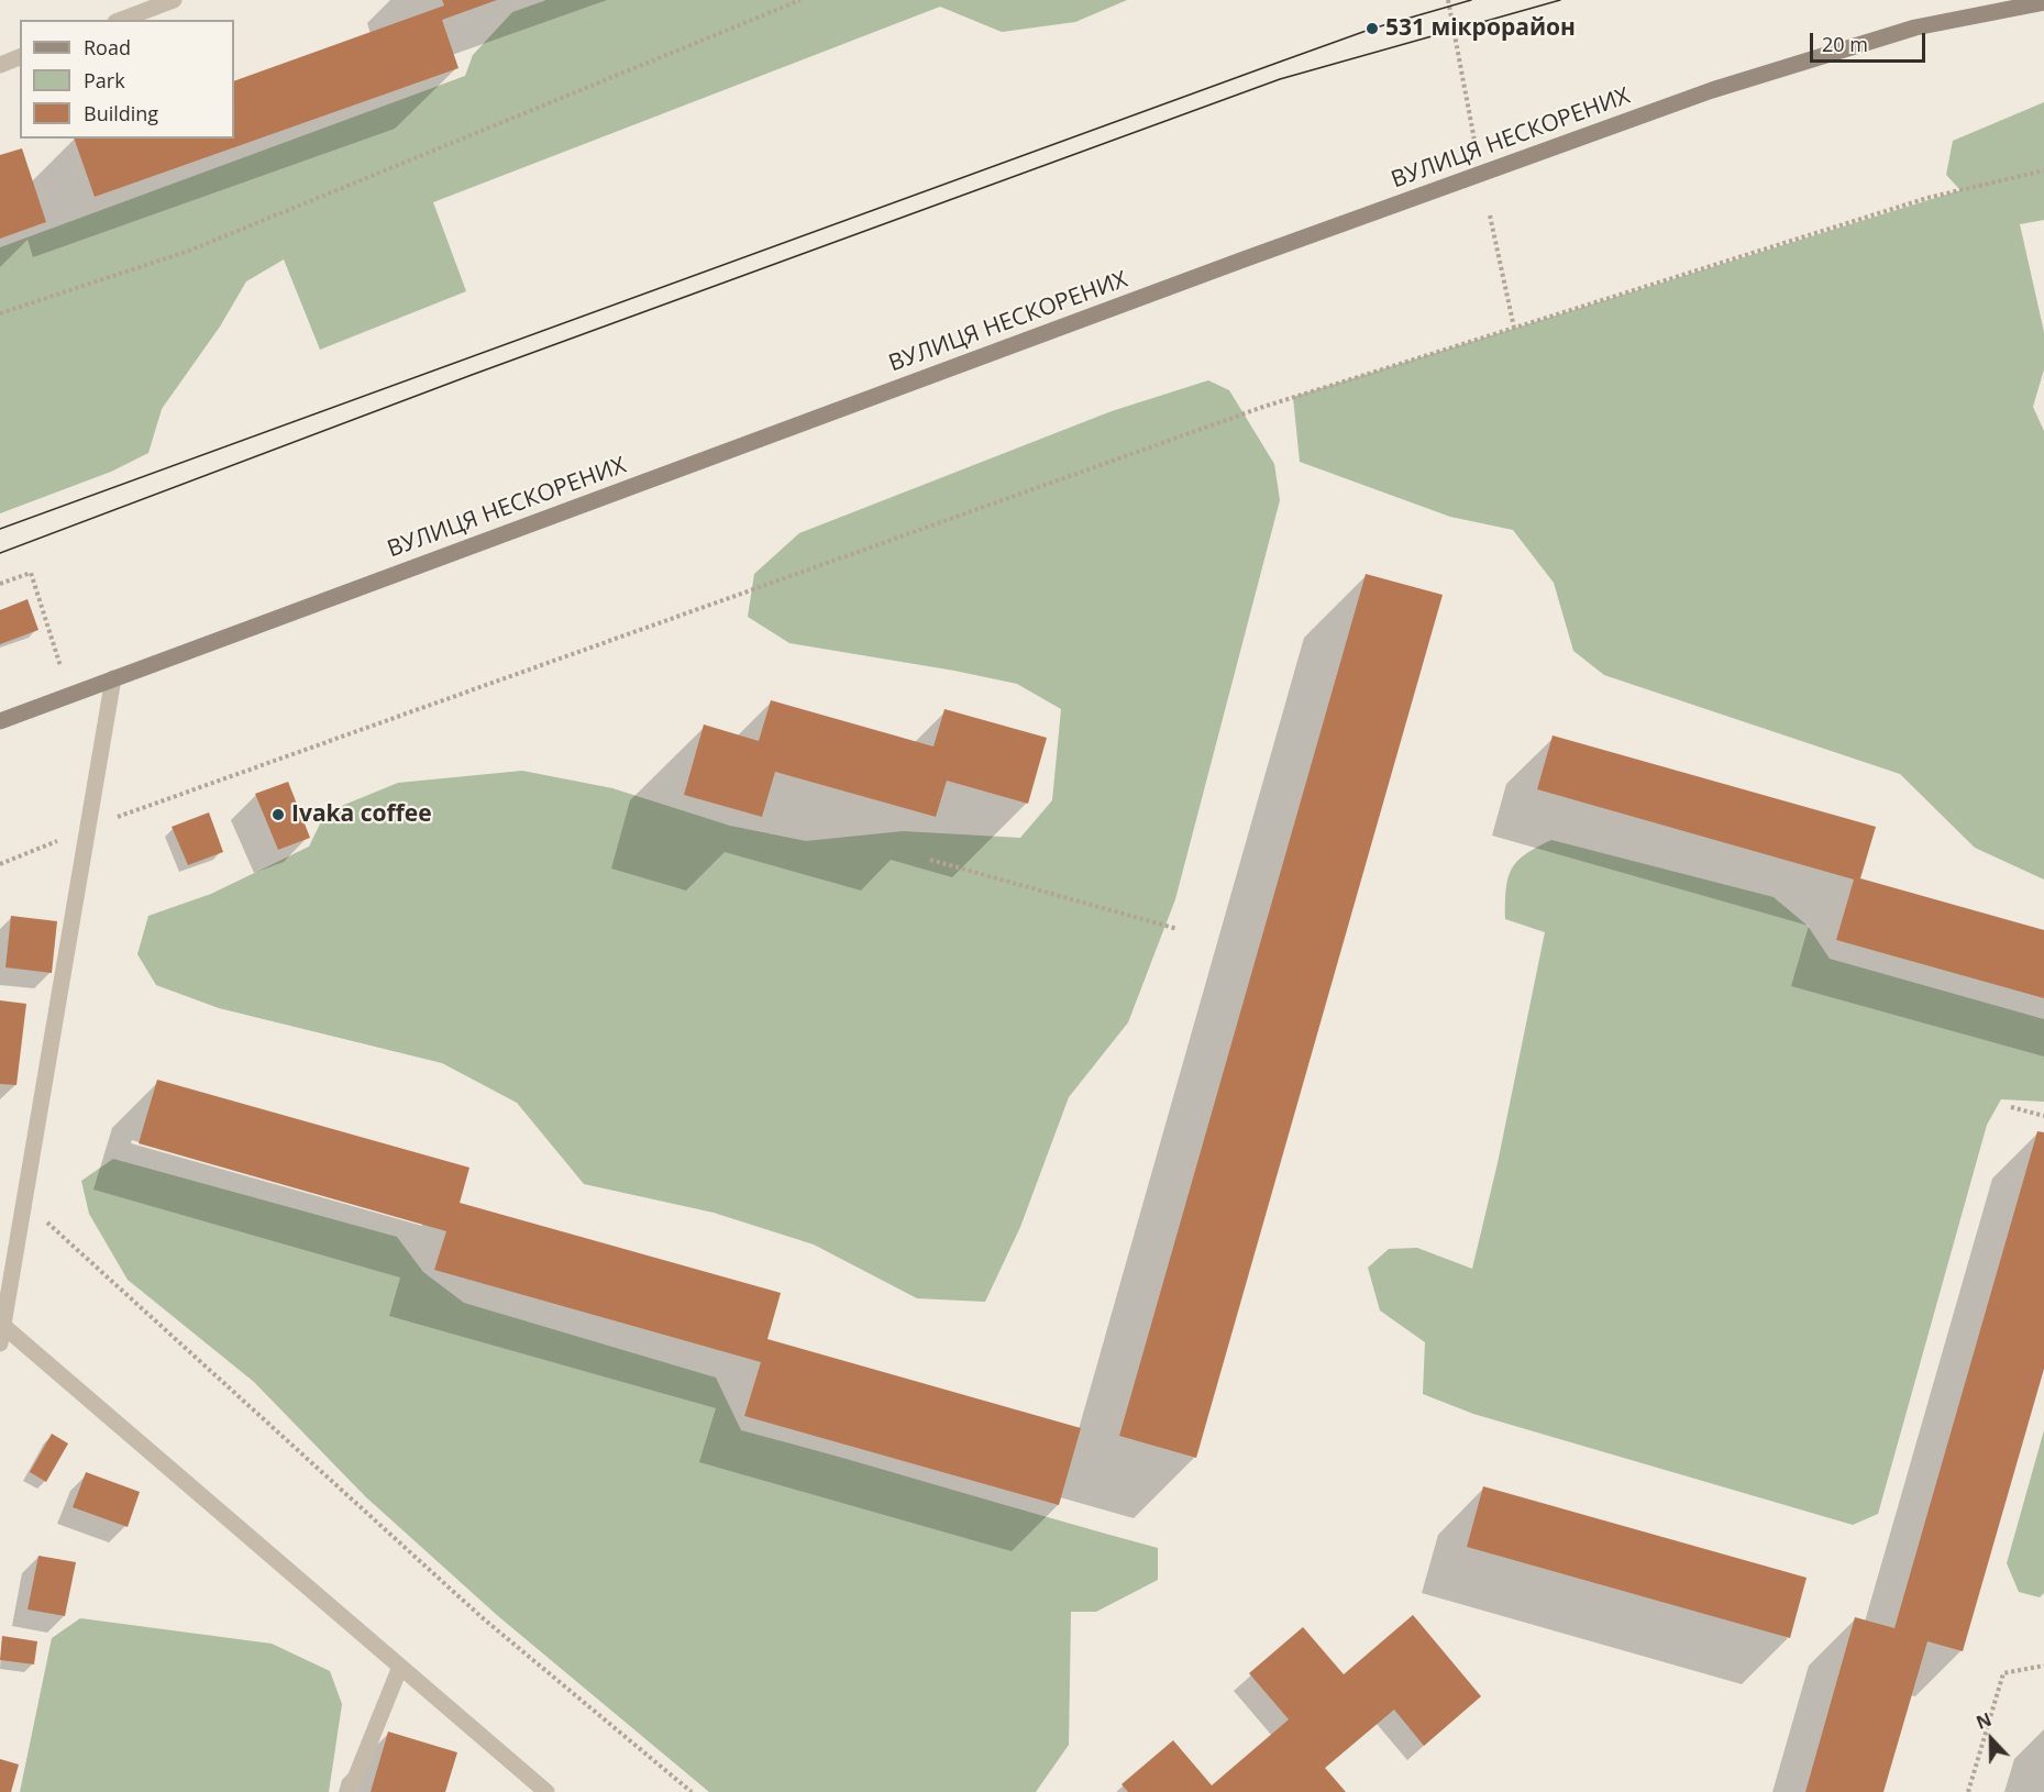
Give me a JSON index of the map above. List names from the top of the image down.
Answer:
{
  "streets": {
    "main road": ["ВУЛИЦЯ НЕСКОРЕНИХ"]
  },
  "places": ["531 мікрорайон", "Ivaka coffee"],
  "legend": ["Road", "Park", "Building"],
  "scale_bar": "20 m",
  "north": "top"
}
